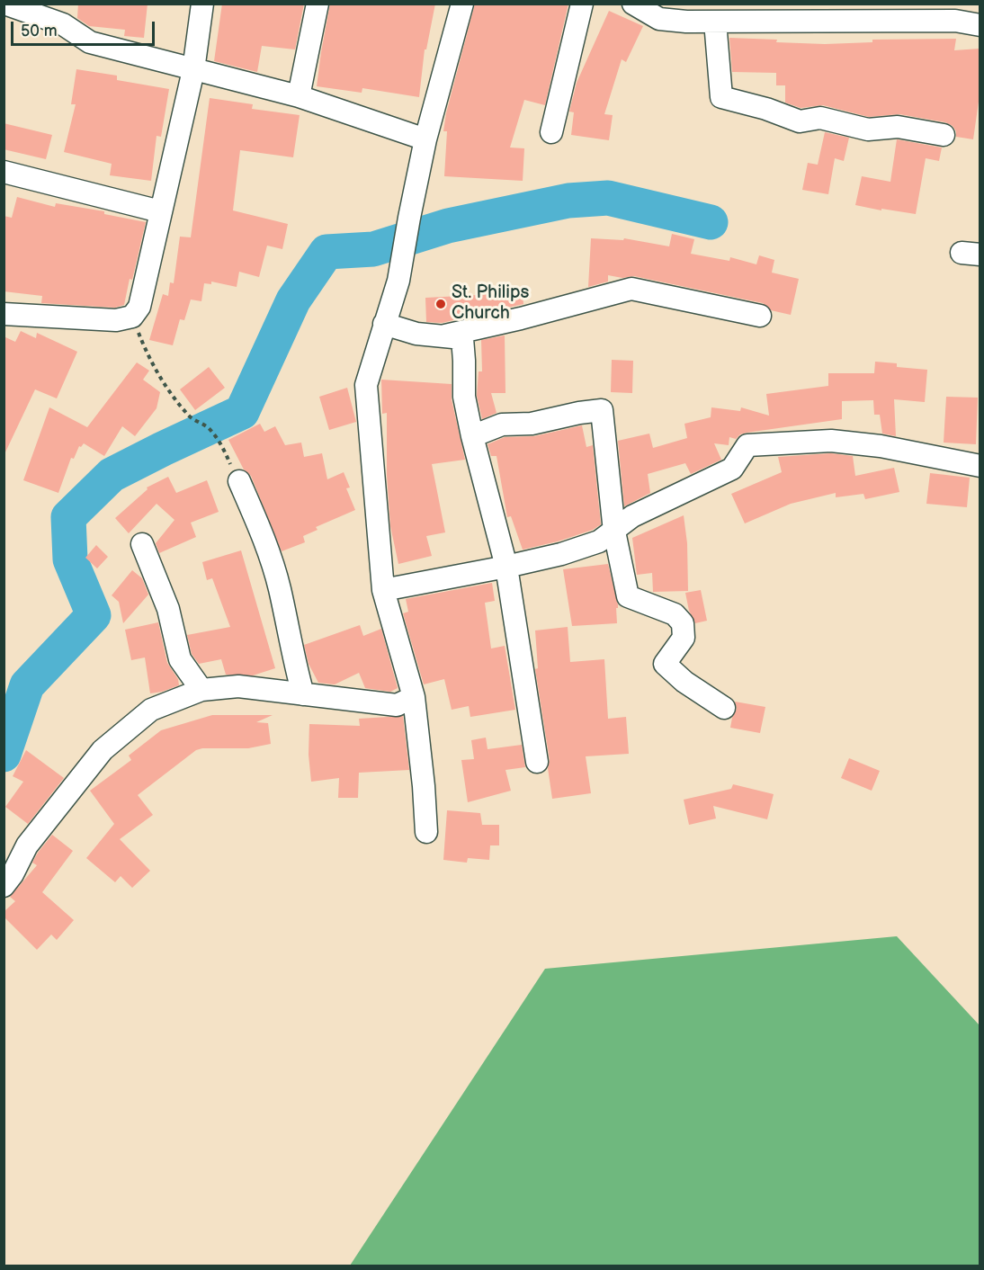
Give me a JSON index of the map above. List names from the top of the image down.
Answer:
{
  "places": ["St. Philips Church"],
  "scale_bar": "50 m"
}
